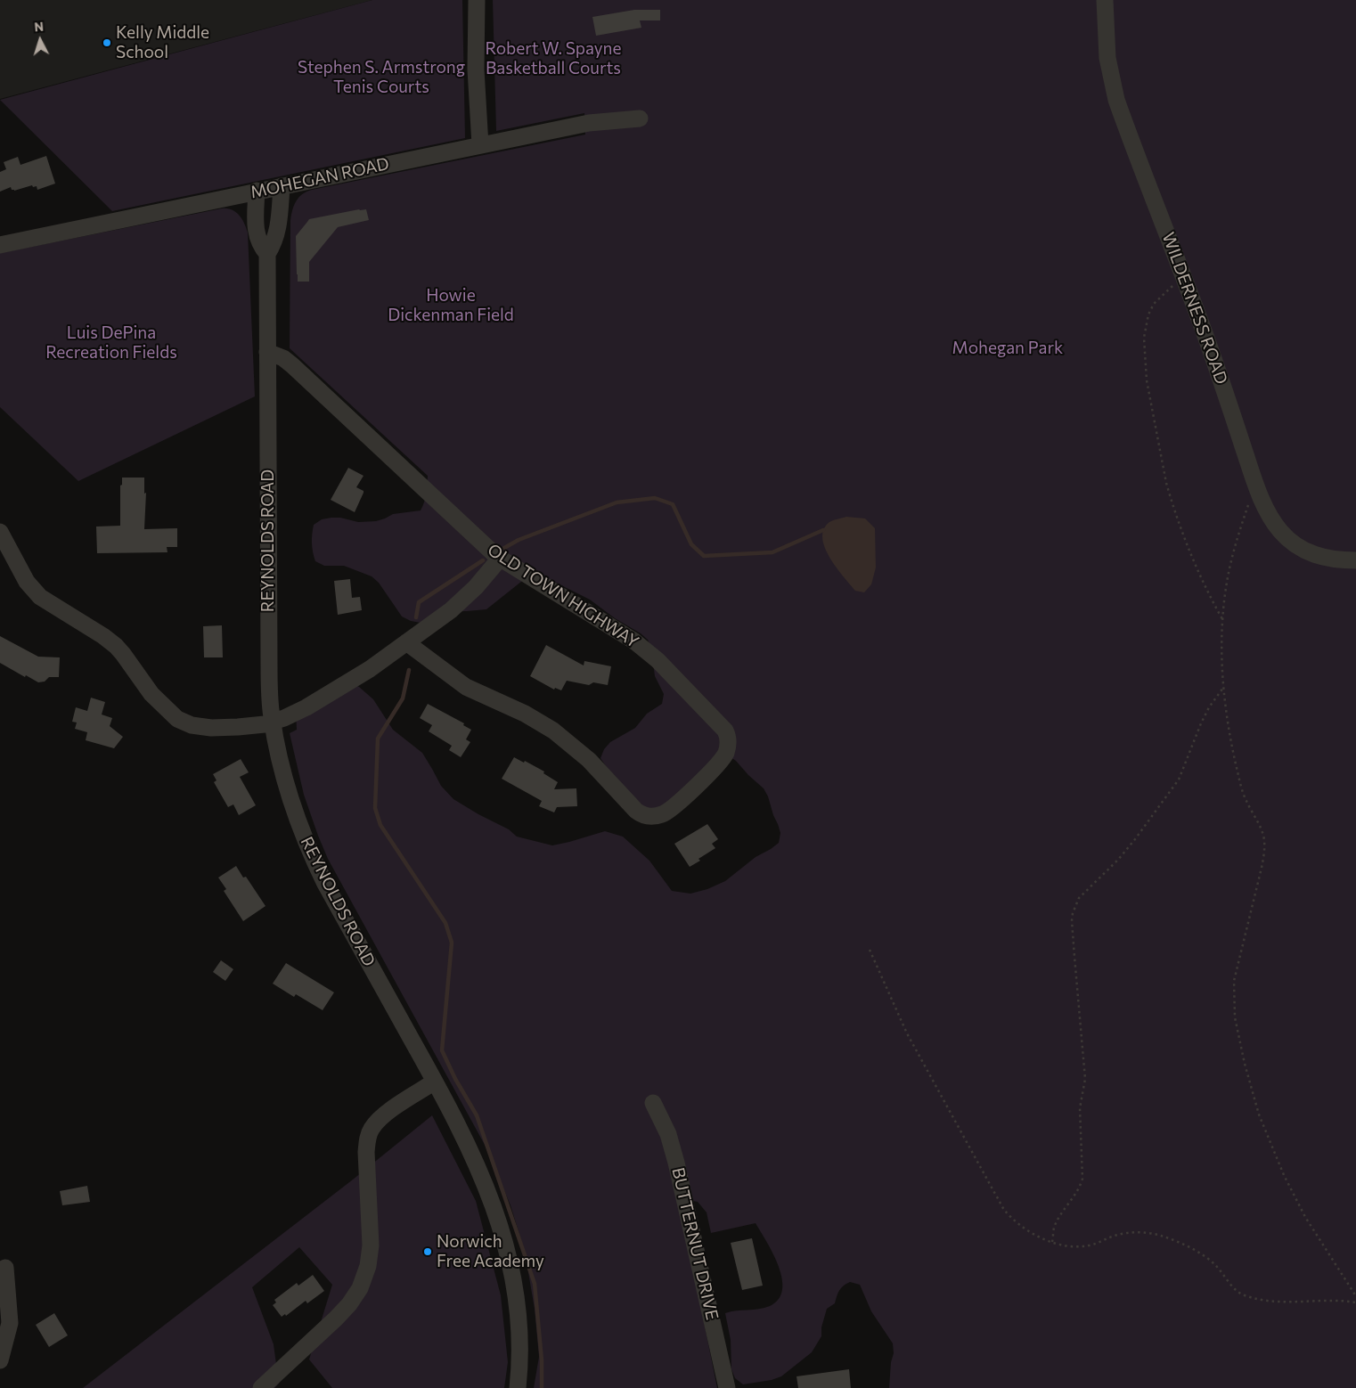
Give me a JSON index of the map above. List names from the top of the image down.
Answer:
{
  "streets": {
    "street": [
      "MOHEGAN ROAD",
      "WILDERNESS ROAD",
      "REYNOLDS ROAD",
      "OLD TOWN HIGHWAY",
      "BUTTERNUT DRIVE"
    ]
  },
  "crossings": [
    ["MOHEGAN ROAD", "REYNOLDS ROAD"],
    ["REYNOLDS ROAD", "OLD TOWN HIGHWAY"]
  ],
  "parks": [
    "Robert W. Spayne Basketball Courts",
    "Stephen S. Armstrong Tenis Courts",
    "Howie Dickenman Field",
    "Luis DePina Recreation Fields",
    "Mohegan Park"
  ],
  "places": ["Kelly Middle School", "Norwich Free Academy"],
  "north": "top"
}
